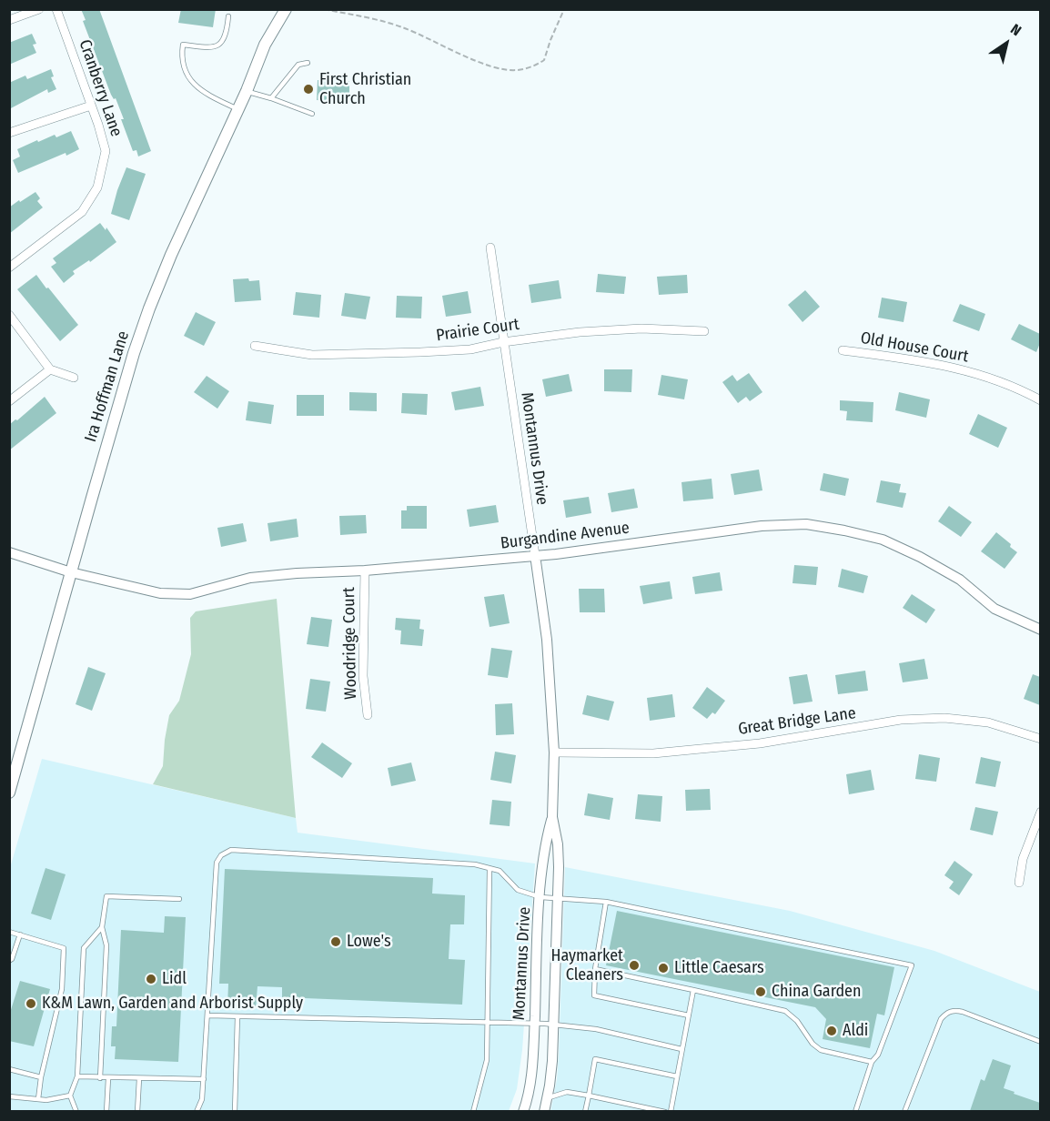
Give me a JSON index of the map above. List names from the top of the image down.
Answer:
{
  "streets": {
    "main road": ["Ira Hoffman Lane"],
    "street": [
      "Cranberry Lane",
      "Prairie Court",
      "Old House Court",
      "Montannus Drive",
      "Burgandine Avenue",
      "Woodridge Court",
      "Great Bridge Lane"
    ]
  },
  "crossings": [
    ["Prairie Court", "Montannus Drive"],
    ["Ira Hoffman Lane", "Burgandine Avenue"],
    ["Montannus Drive", "Burgandine Avenue"],
    ["Montannus Drive", "Great Bridge Lane"],
    ["Burgandine Avenue", "Woodridge Court"]
  ],
  "places": [
    "First Christian Church",
    "Lowe's",
    "Haymarket Cleaners",
    "Little Caesars",
    "Lidl",
    "China Garden",
    "K&M Lawn, Garden and Arborist Supply",
    "Aldi"
  ],
  "north": "top right"
}
